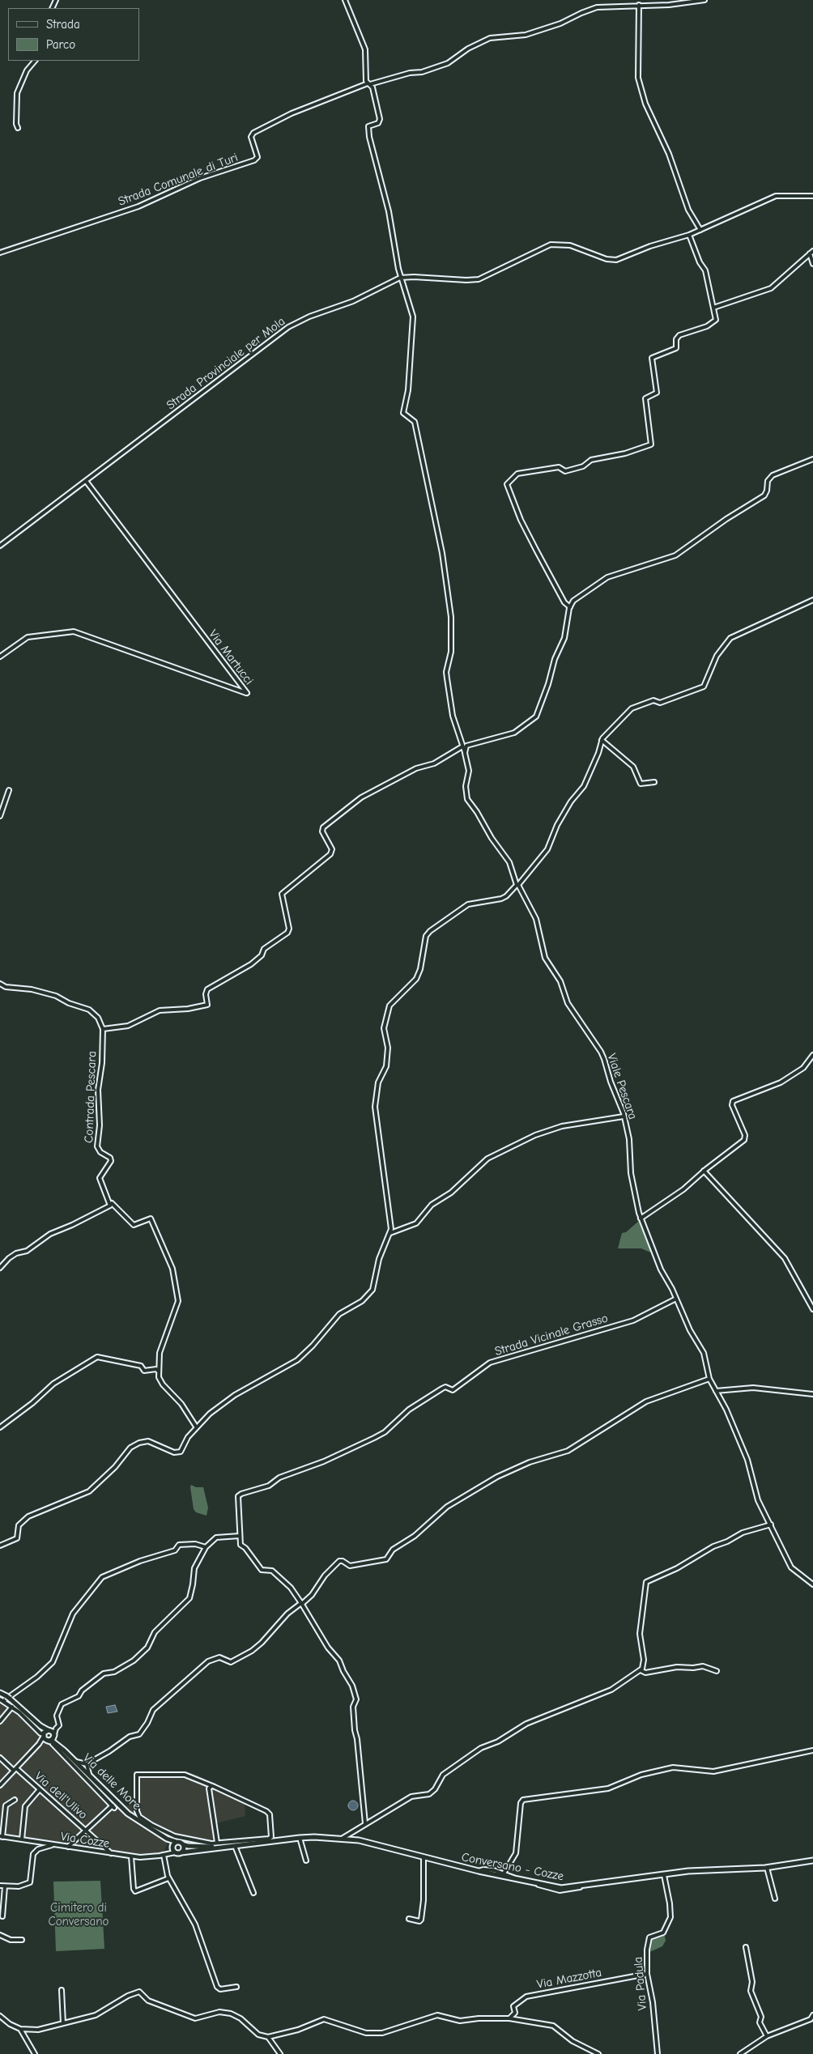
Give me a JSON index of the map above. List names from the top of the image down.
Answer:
{
  "streets": {
    "main road": ["Via delle More", "Conversano - Cozze"],
    "street": [
      "Strada Comunale di Turi",
      "Strada Provinciale per Mola",
      "Via Martucci",
      "Viale Pescara",
      "Contrada Pescara",
      "Strada Vicinale Grasso",
      "Via dell'Ulivo",
      "Via Cozze",
      "Via Mazzotta",
      "Via Padula"
    ]
  },
  "crossings": [
    ["Strada Provinciale per Mola", "Via Martucci"],
    ["Strada Provinciale per Mola", "Viale Pescara"],
    ["Viale Pescara", "Strada Vicinale Grasso"],
    ["Via dell'Ulivo", "Via Cozze"],
    ["Conversano - Cozze", "Via Padula"],
    ["Via Mazzotta", "Via Padula"]
  ],
  "parks": ["Cimitero di Conversano"],
  "legend": ["Strada", "Parco"]
}
